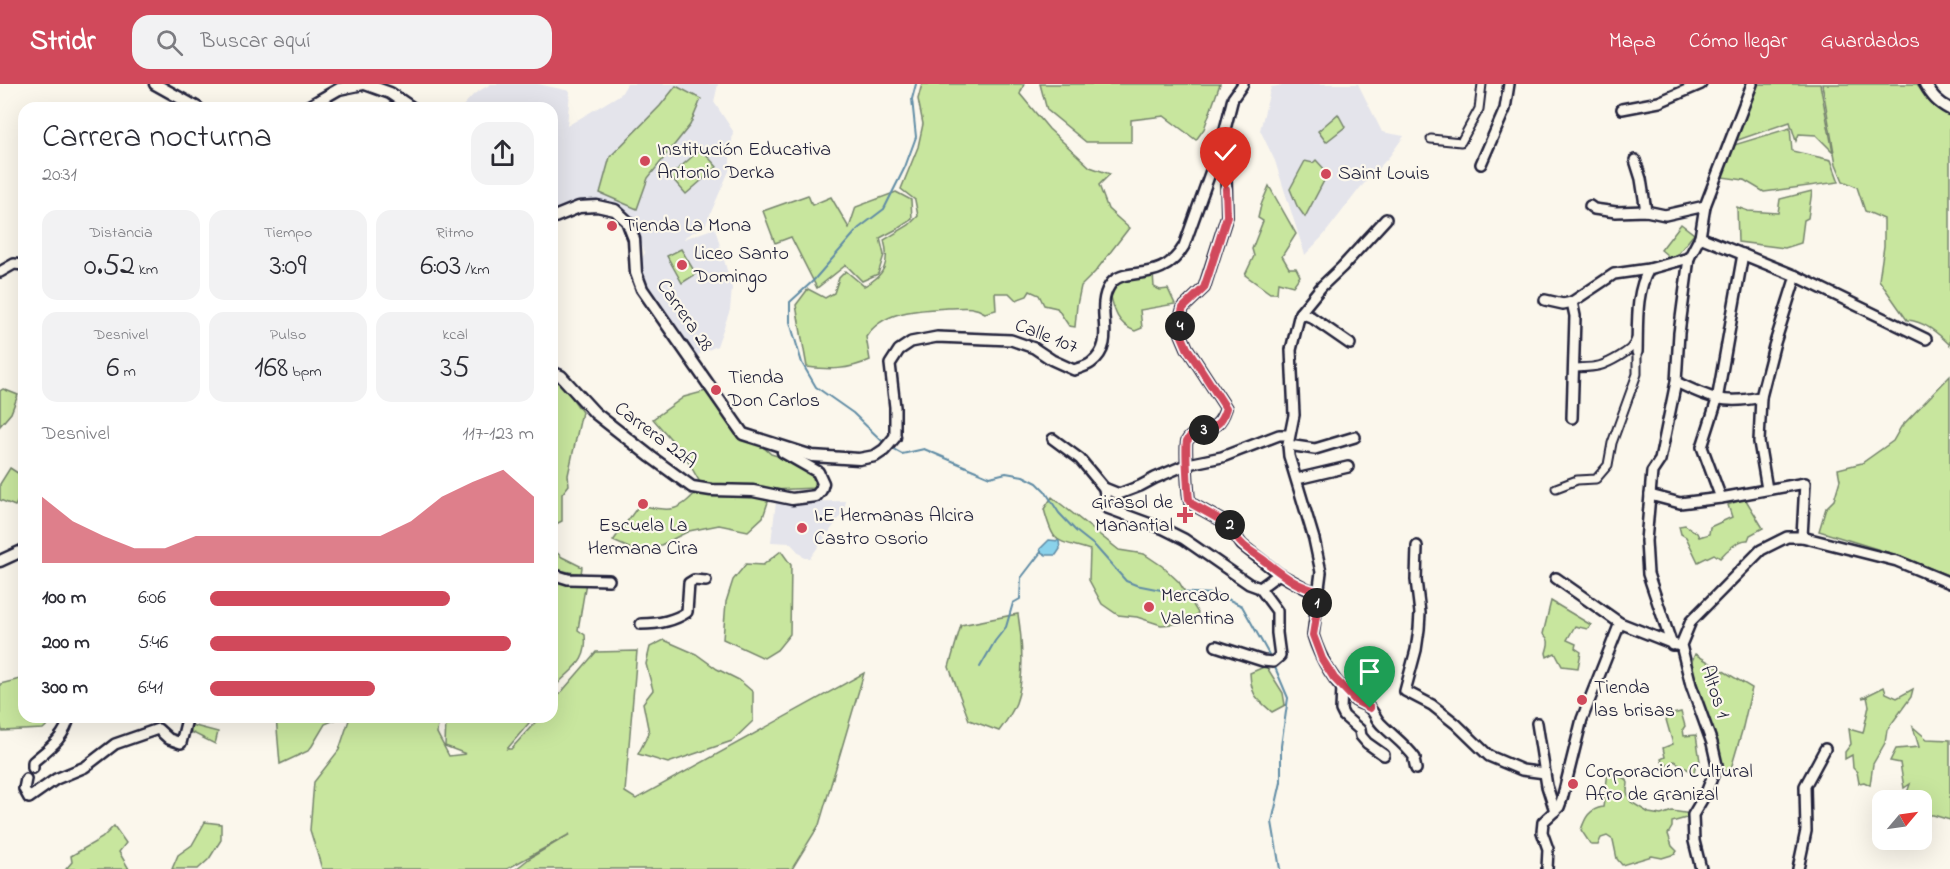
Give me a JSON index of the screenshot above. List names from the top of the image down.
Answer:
{
  "streets": {
    "street": [
      "Carrera 28",
      "Calle 107",
      "Carrera 22A",
      "Altos 1"
    ]
  },
  "crossings": [
    ["Carrera 28", "Calle 107"],
    ["Carrera 28", "Carrera 22A"],
    ["Calle 107", "Carrera 22A"]
  ],
  "places": {
    "other": [
      "Institución Educativa Antonio Derka",
      "Saint Louis",
      "Tienda La Mona",
      "Liceo Santo Domingo",
      "Tienda Don Carlos",
      "Escuela La Hermana Cira",
      "I.E Hermanas Alcira Castro Osorio",
      "Mercado Valentina",
      "Tienda las brisas",
      "Corporación Cultural Afro de Granizal"
    ],
    "health": ["Girasol de Manantial"]
  },
  "north": "top right",
  "page": {
    "header": "Stridr",
    "search": "Buscar aquí",
    "nav": ["Mapa", "Cómo llegar", "Guardados"],
    "heading": ["Carrera nocturna", "20:31"],
    "stats": [
      ["Distancia", "0.52 km"],
      ["Tiempo", "3:09"],
      ["Ritmo", "6:03 /km"],
      ["Desnivel", "6 m"],
      ["Pulso", "168 bpm"],
      ["kcal", "35"]
    ],
    "pins": [
      "4",
      "3",
      "2",
      "1"
    ],
    "chart": ["Desnivel", "117–123 m"],
    "list": [
      {
        "name": "100 m",
        "note": "6:06"
      },
      {
        "name": "200 m",
        "note": "5:46"
      },
      {
        "name": "300 m",
        "note": "6:41"
      }
    ]
  }
}
